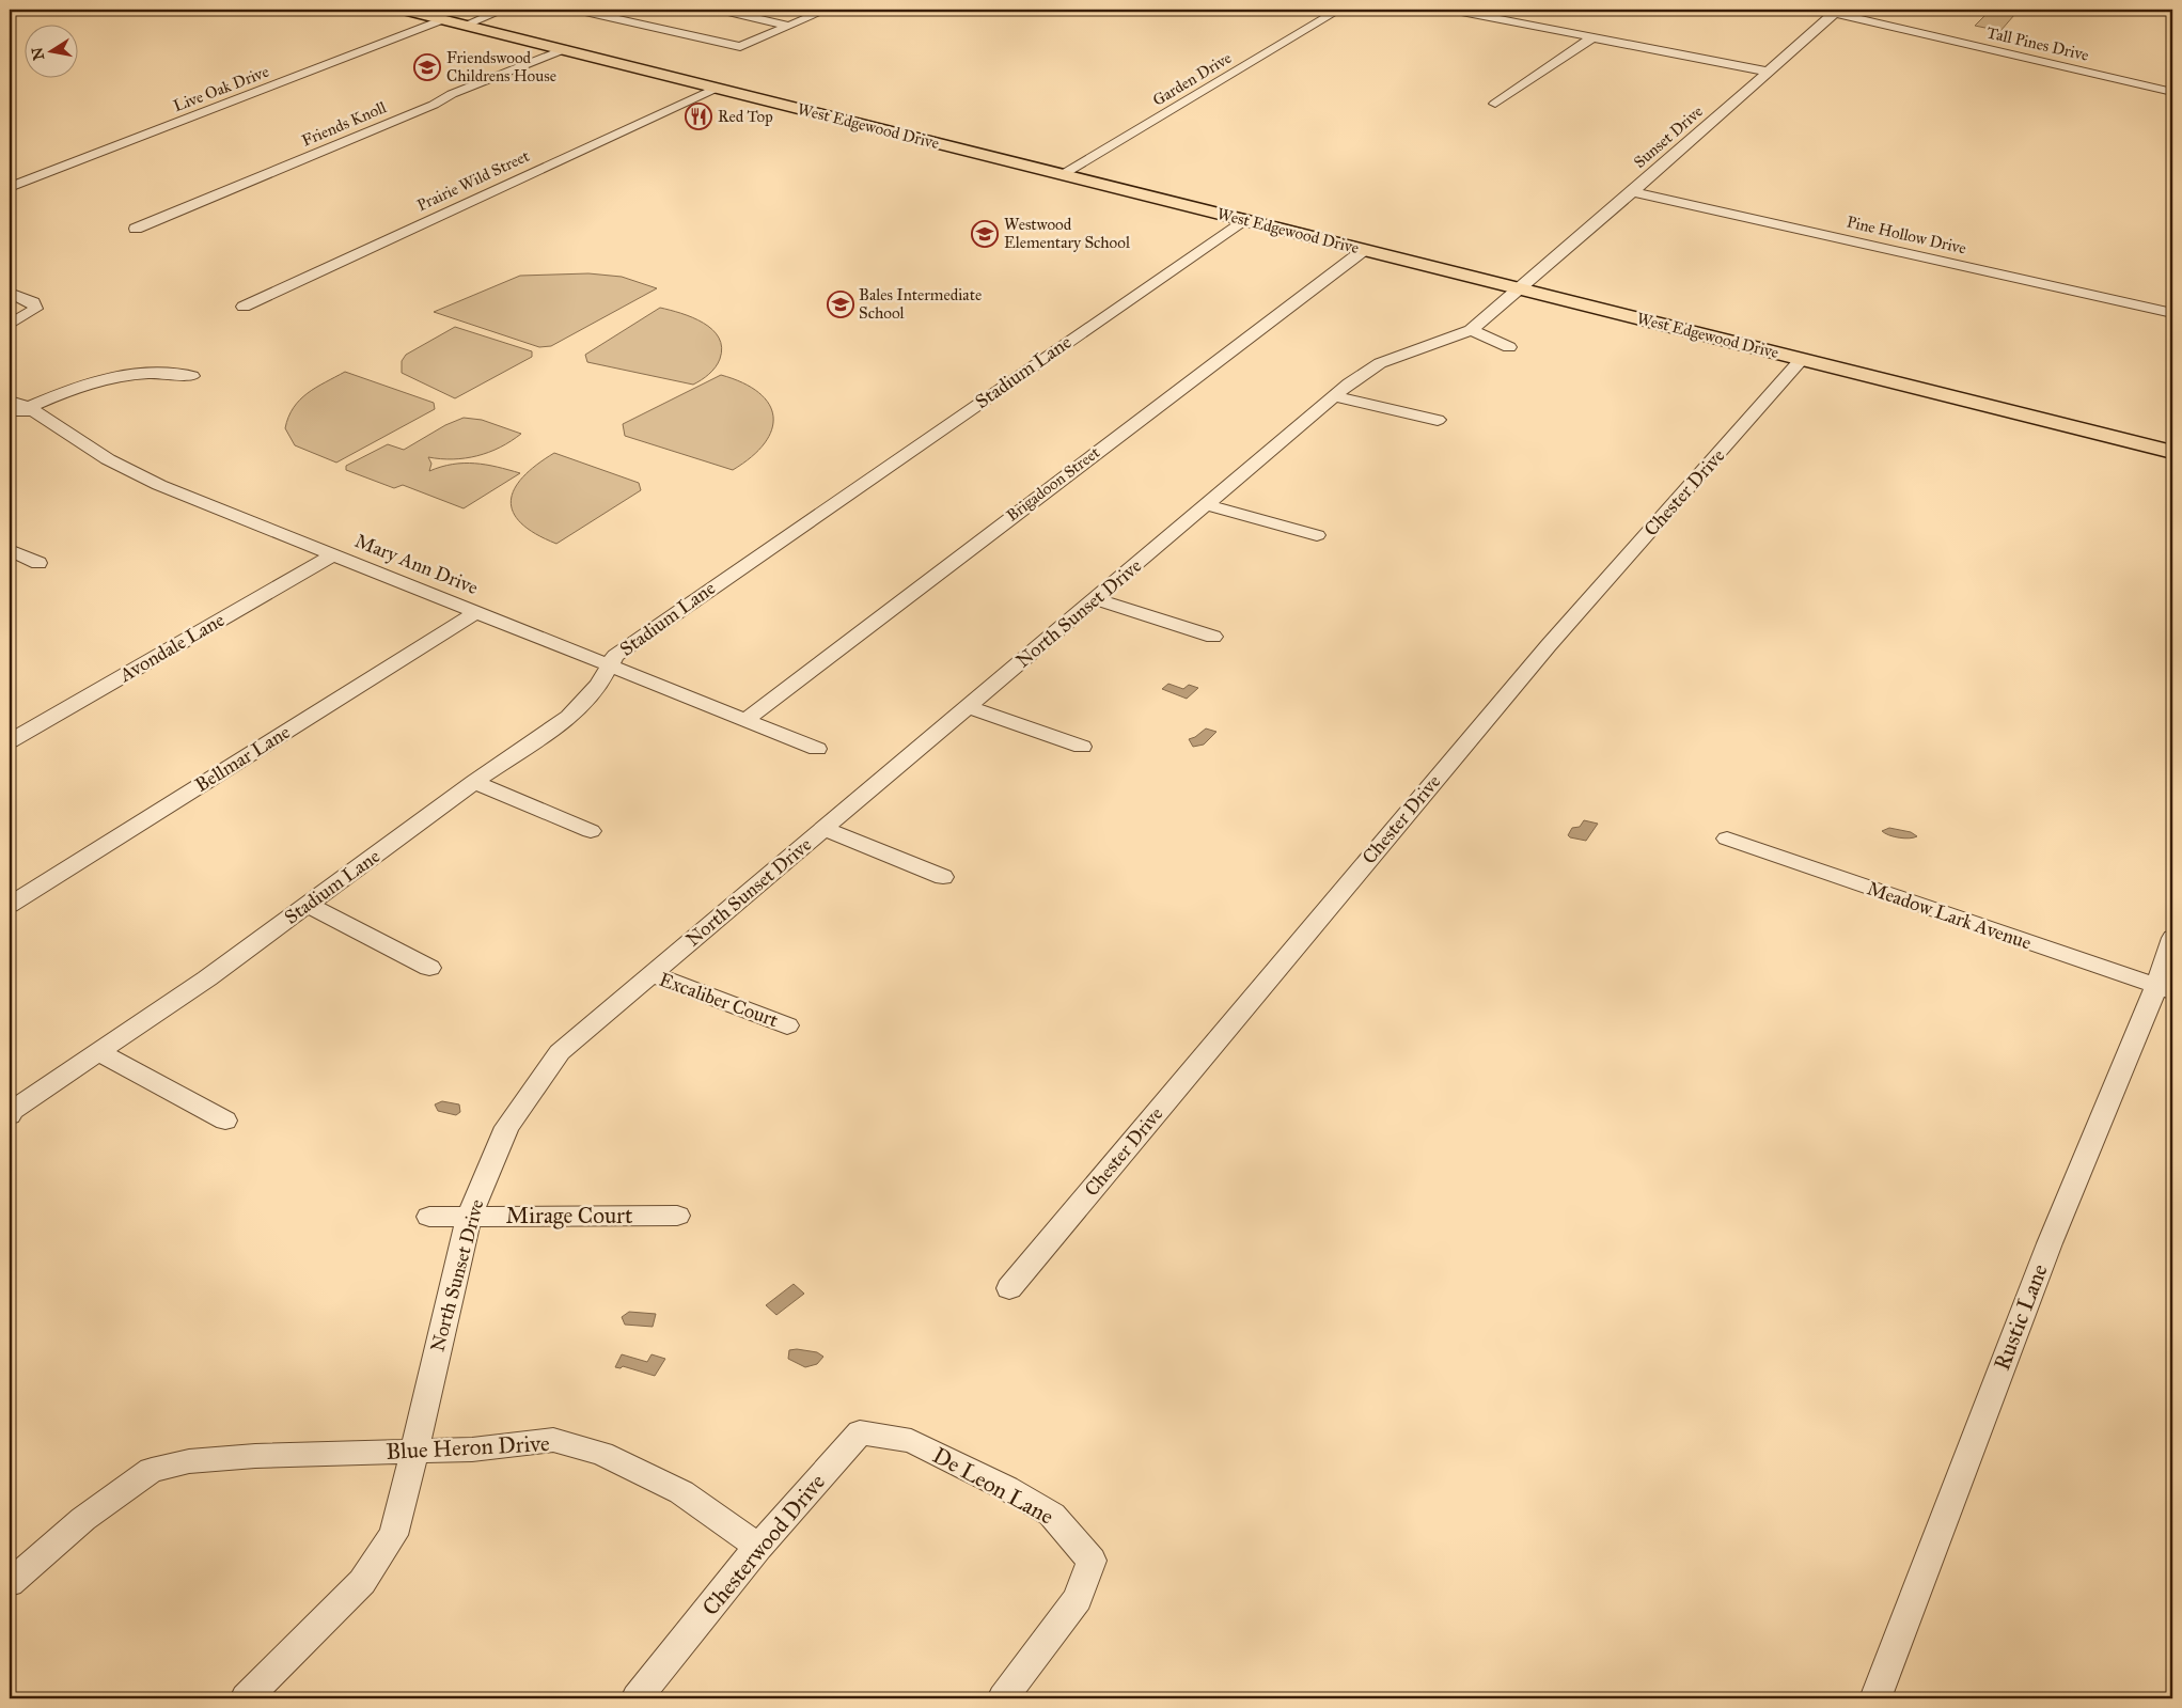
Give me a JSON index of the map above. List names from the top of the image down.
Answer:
{
  "streets": {
    "main road": ["West Edgewood Drive"],
    "street": [
      "Tall Pines Drive",
      "Garden Drive",
      "Live Oak Drive",
      "Friends Knoll",
      "Sunset Drive",
      "Prairie Wild Street",
      "Pine Hollow Drive",
      "Stadium Lane",
      "Brigadoon Street",
      "Chester Drive",
      "Mary Ann Drive",
      "North Sunset Drive",
      "Avondale Lane",
      "Bellmar Lane",
      "Meadow Lark Avenue",
      "Excaliber Court",
      "Mirage Court",
      "Rustic Lane",
      "Blue Heron Drive",
      "De Leon Lane",
      "Chesterwood Drive"
    ]
  },
  "crossings": [
    ["Tall Pines Drive", "Sunset Drive"],
    ["Garden Drive", "West Edgewood Drive"],
    ["Live Oak Drive", "West Edgewood Drive"],
    ["Friends Knoll", "West Edgewood Drive"],
    ["West Edgewood Drive", "Sunset Drive"],
    ["West Edgewood Drive", "Prairie Wild Street"],
    ["West Edgewood Drive", "Stadium Lane"],
    ["West Edgewood Drive", "Brigadoon Street"],
    ["West Edgewood Drive", "Chester Drive"],
    ["West Edgewood Drive", "North Sunset Drive"],
    ["Sunset Drive", "Pine Hollow Drive"],
    ["Sunset Drive", "North Sunset Drive"],
    ["Stadium Lane", "Mary Ann Drive"],
    ["Brigadoon Street", "Mary Ann Drive"],
    ["Mary Ann Drive", "Avondale Lane"],
    ["Mary Ann Drive", "Bellmar Lane"],
    ["North Sunset Drive", "Excaliber Court"],
    ["North Sunset Drive", "Mirage Court"],
    ["North Sunset Drive", "Blue Heron Drive"],
    ["Meadow Lark Avenue", "Rustic Lane"],
    ["Blue Heron Drive", "Chesterwood Drive"],
    ["De Leon Lane", "Chesterwood Drive"]
  ],
  "places": {
    "school or university": ["Friendswood Childrens House", "Westwood Elementary School", "Bales Intermediate School"],
    "restaurant": ["Red Top"]
  },
  "north": "left"
}
